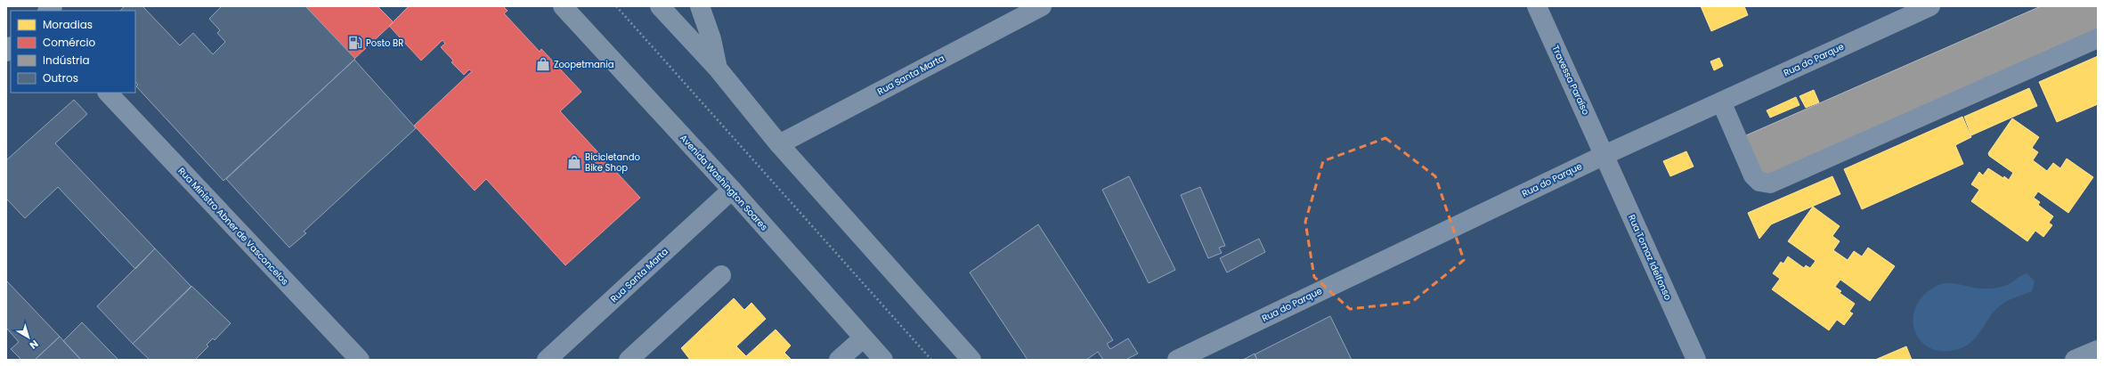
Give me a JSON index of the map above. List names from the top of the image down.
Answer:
{
  "streets": {
    "highway": ["Avenida Washington Soares"],
    "street": [
      "Rua do Parque",
      "Rua Santa Marta",
      "Travessa Paraíso",
      "Rua Ministro Abner de Vasconcelos",
      "Rua Tomaz Idelfonso"
    ]
  },
  "crossings": [
    ["Rua do Parque", "Travessa Paraíso"],
    ["Rua do Parque", "Rua Tomaz Idelfonso"],
    ["Rua Santa Marta", "Avenida Washington Soares"],
    ["Travessa Paraíso", "Rua Tomaz Idelfonso"]
  ],
  "places": {
    "fuel station": ["Posto BR"],
    "shop": ["Zoopetmania", "Bicicletando Bike Shop"]
  },
  "legend": [
    "Moradias",
    "Comércio",
    "Indústria",
    "Outros"
  ],
  "north": "bottom right"
}
